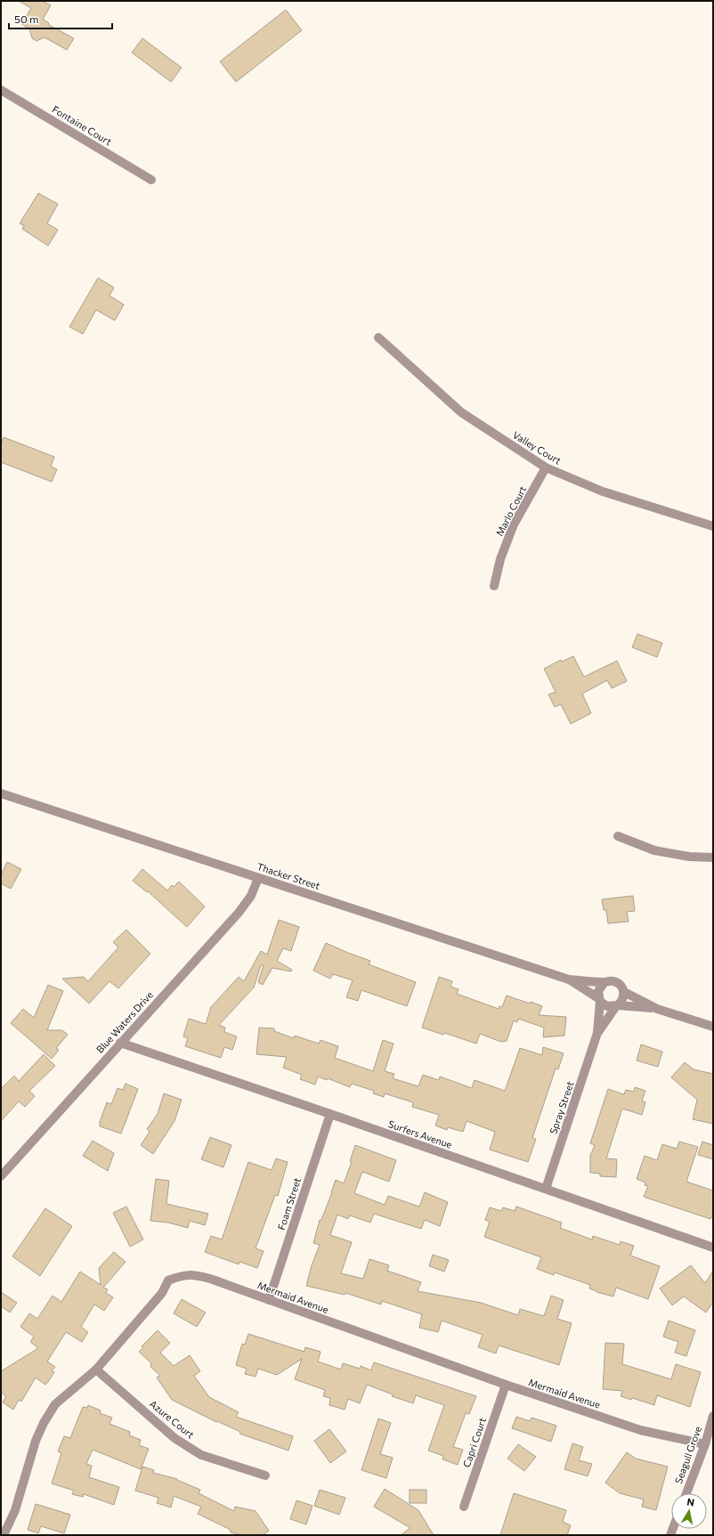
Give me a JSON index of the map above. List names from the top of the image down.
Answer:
{
  "streets": {
    "street": [
      "Fontaine Court",
      "Valley Court",
      "Marlo Court",
      "Thacker Street",
      "Blue Waters Drive",
      "Spray Street",
      "Surfers Avenue",
      "Foam Street",
      "Mermaid Avenue",
      "Azure Court",
      "Capri Court",
      "Seagull Grove"
    ]
  },
  "crossings": [
    ["Valley Court", "Marlo Court"],
    ["Thacker Street", "Blue Waters Drive"],
    ["Thacker Street", "Spray Street"],
    ["Blue Waters Drive", "Surfers Avenue"],
    ["Spray Street", "Surfers Avenue"],
    ["Surfers Avenue", "Foam Street"],
    ["Foam Street", "Mermaid Avenue"],
    ["Mermaid Avenue", "Azure Court"],
    ["Mermaid Avenue", "Capri Court"],
    ["Mermaid Avenue", "Seagull Grove"]
  ],
  "scale_bar": "50 m",
  "north": "top"
}
